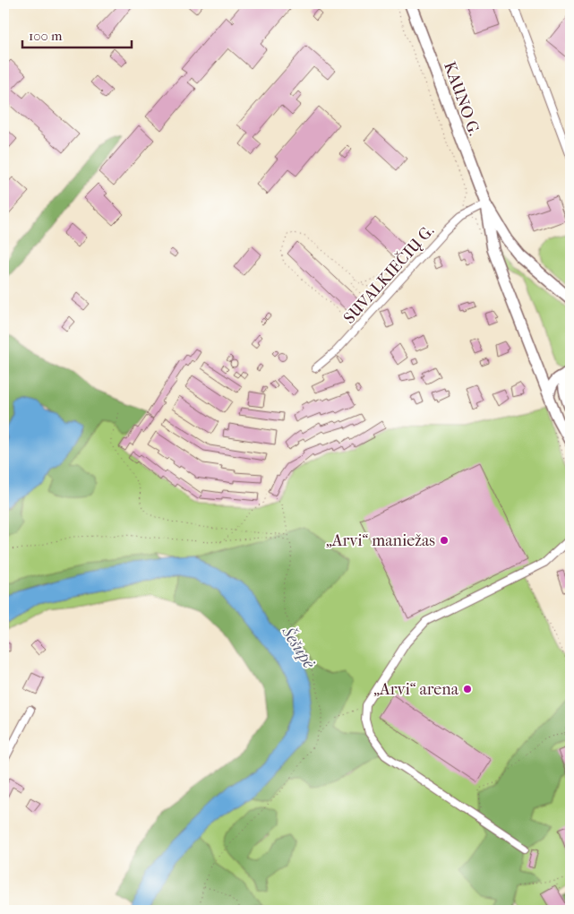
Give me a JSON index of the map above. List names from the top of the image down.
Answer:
{
  "streets": {
    "main road": ["KAUNO G."],
    "street": ["SUVALKIEČIŲ G."]
  },
  "crossings": [
    ["KAUNO G.", "SUVALKIEČIŲ G."]
  ],
  "water": ["Šešupė"],
  "places": ["„Arvi“ maniežas", "„Arvi“ arena"],
  "scale_bar": "100 m"
}
